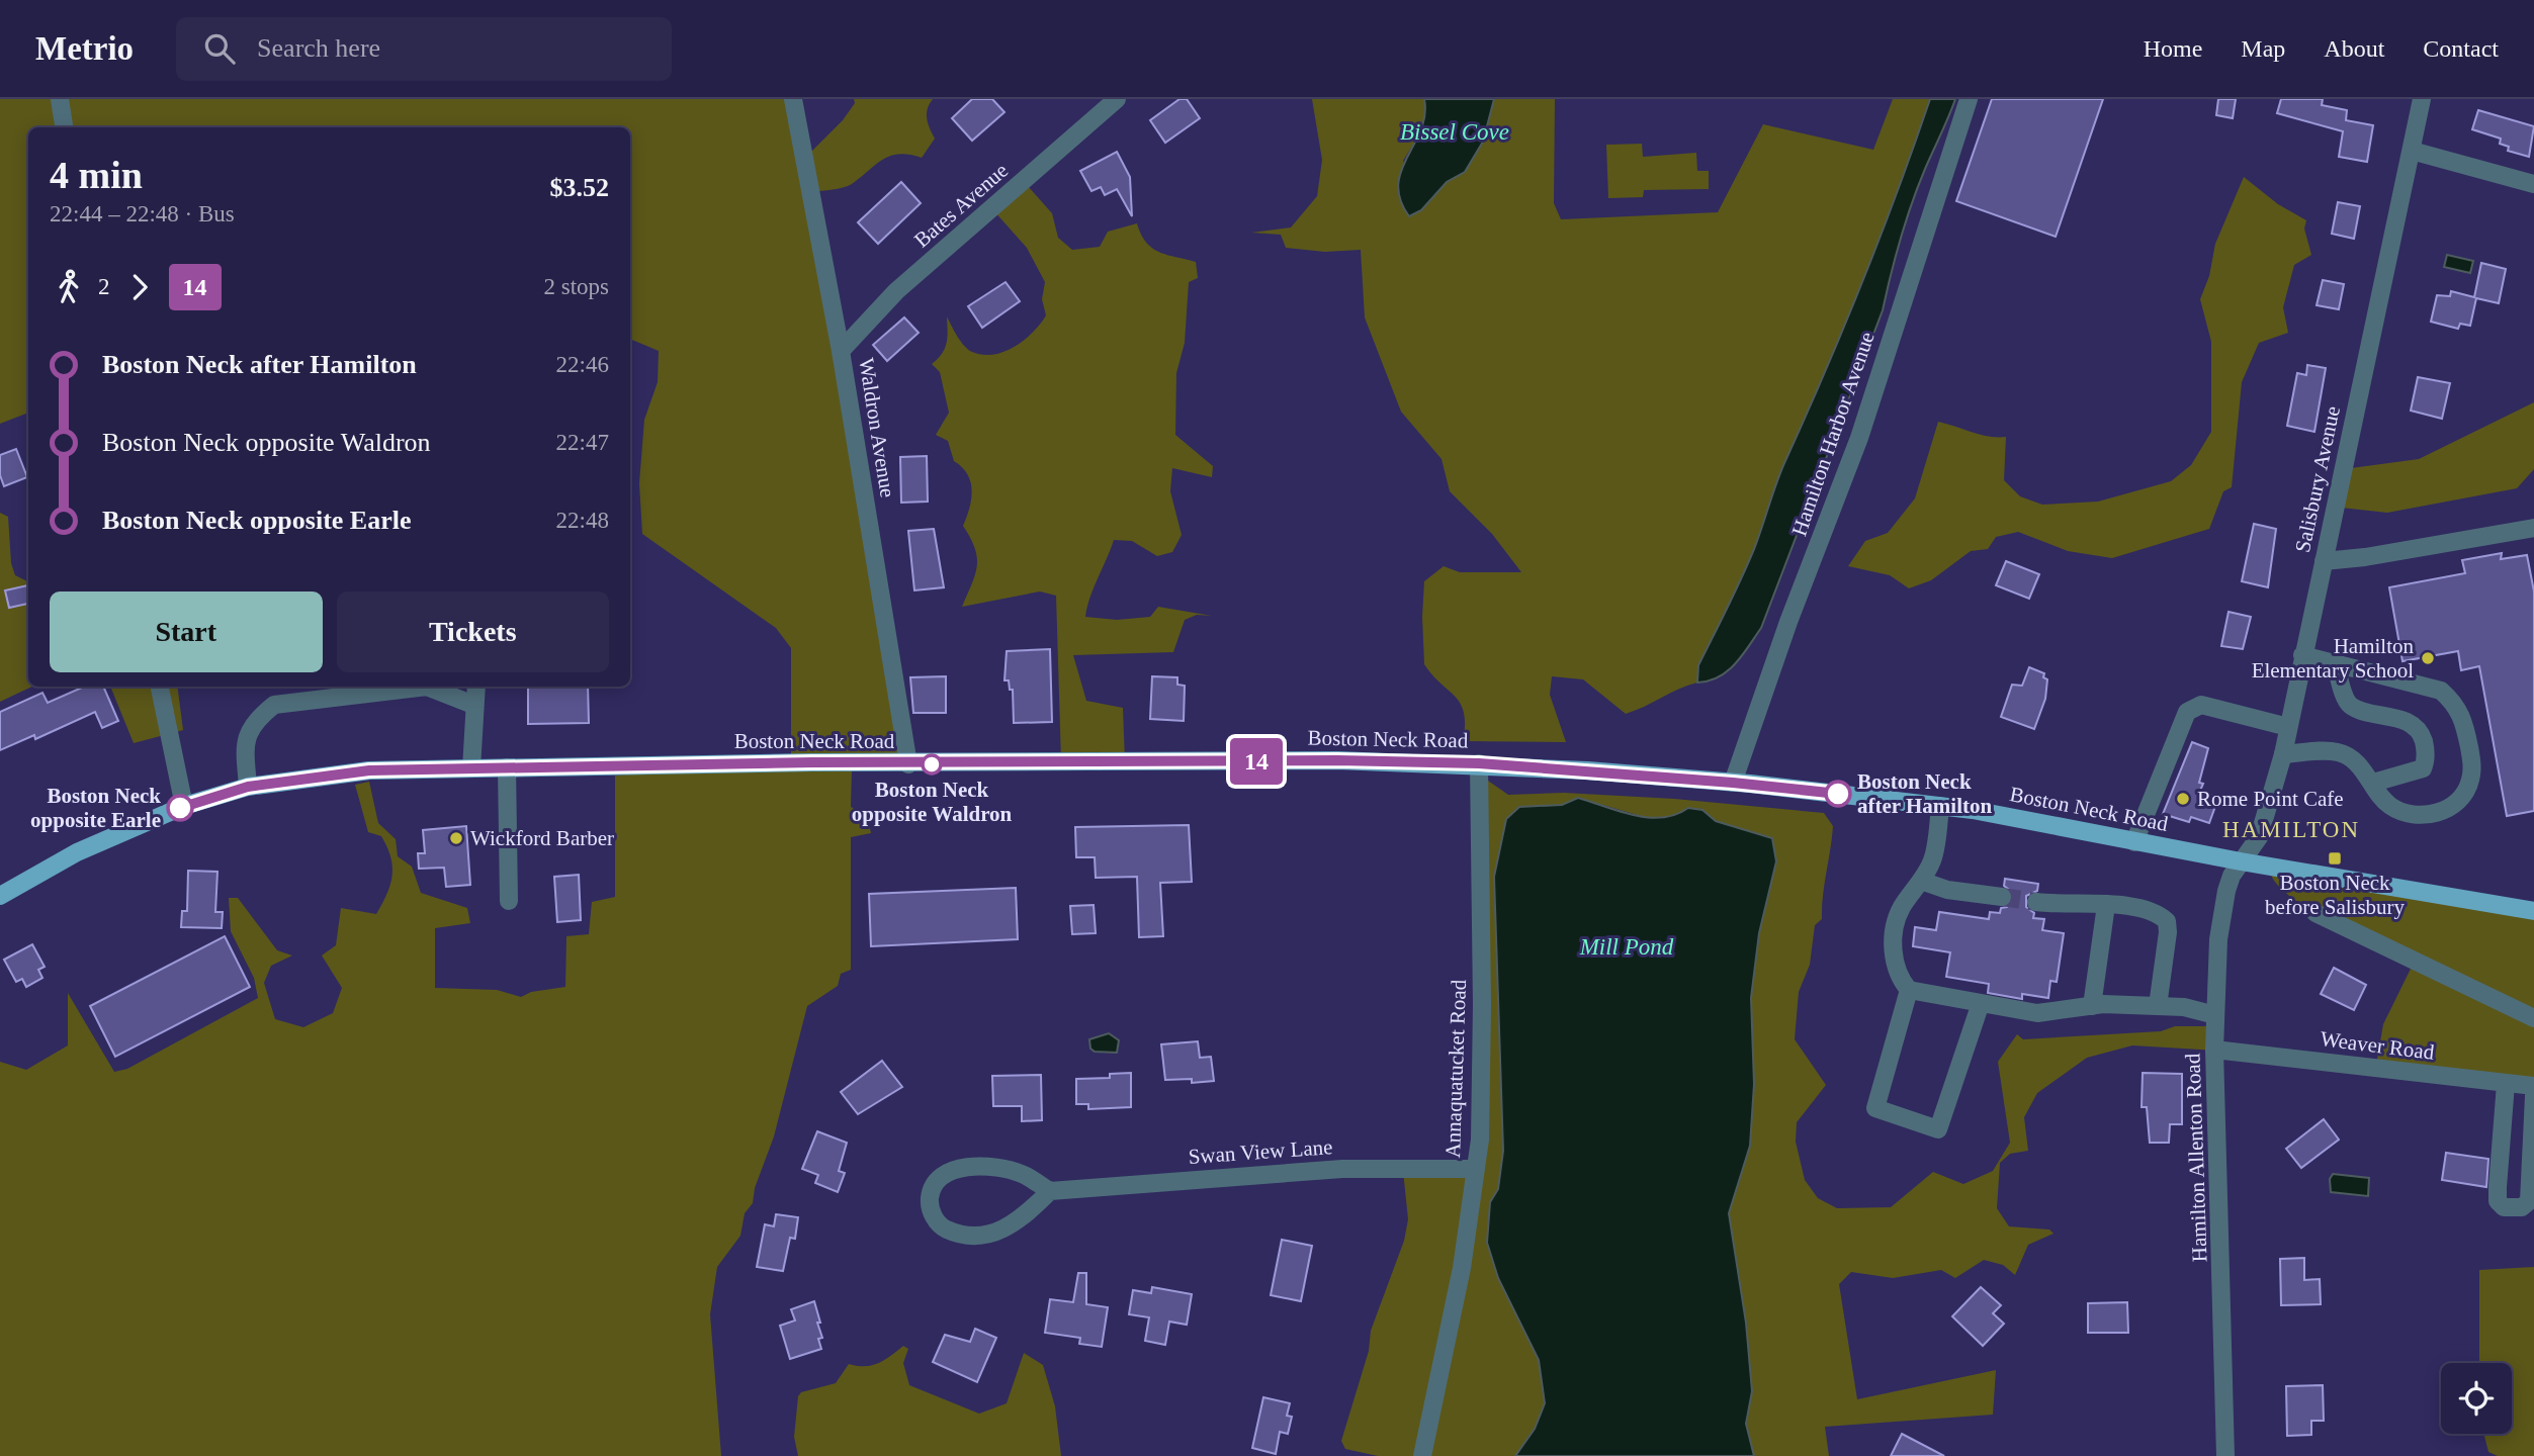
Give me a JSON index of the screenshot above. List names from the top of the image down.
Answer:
{
  "streets": {
    "main road": ["Boston Neck Road"],
    "street": [
      "Bates Avenue",
      "Waldron Avenue",
      "Hamilton Harbor Avenue",
      "Salisbury Avenue",
      "Weaver Road",
      "Annaquatucket Road",
      "Swan View Lane",
      "Hamilton Allenton Road"
    ]
  },
  "crossings": [
    ["Bates Avenue", "Waldron Avenue"],
    ["Waldron Avenue", "Boston Neck Road"],
    ["Hamilton Harbor Avenue", "Boston Neck Road"],
    ["Salisbury Avenue", "Boston Neck Road"],
    ["Salisbury Avenue", "Hamilton Allenton Road"],
    ["Boston Neck Road", "Annaquatucket Road"],
    ["Boston Neck Road", "Hamilton Allenton Road"],
    ["Weaver Road", "Hamilton Allenton Road"],
    ["Annaquatucket Road", "Swan View Lane"]
  ],
  "districts": ["HAMILTON"],
  "water": ["Bissel Cove", "Mill Pond"],
  "places": {
    "other": [
      "Hamilton Elementary School",
      "Boston Neck opposite Waldron",
      "Boston Neck after Hamilton",
      "Rome Point Cafe",
      "Boston Neck opposite Earle",
      "Wickford Barber"
    ],
    "transit": ["Boston Neck before Salisbury"]
  },
  "lines": ["bus line 14"],
  "page": {
    "header": "Metrio",
    "search": "Search here",
    "nav": [
      "Home",
      "Map",
      "About",
      "Contact"
    ],
    "on_map": "14",
    "heading": ["4 min", "22:44 – 22:48 · Bus", "$3.52"],
    "legs": ["2", "14", "2 stops"],
    "list": [
      {
        "name": "Boston Neck after Hamilton",
        "value": "22:46"
      },
      {
        "name": "Boston Neck opposite Waldron",
        "value": "22:47"
      },
      {
        "name": "Boston Neck opposite Earle",
        "value": "22:48"
      }
    ],
    "buttons": ["Start", "Tickets"]
  }
}
